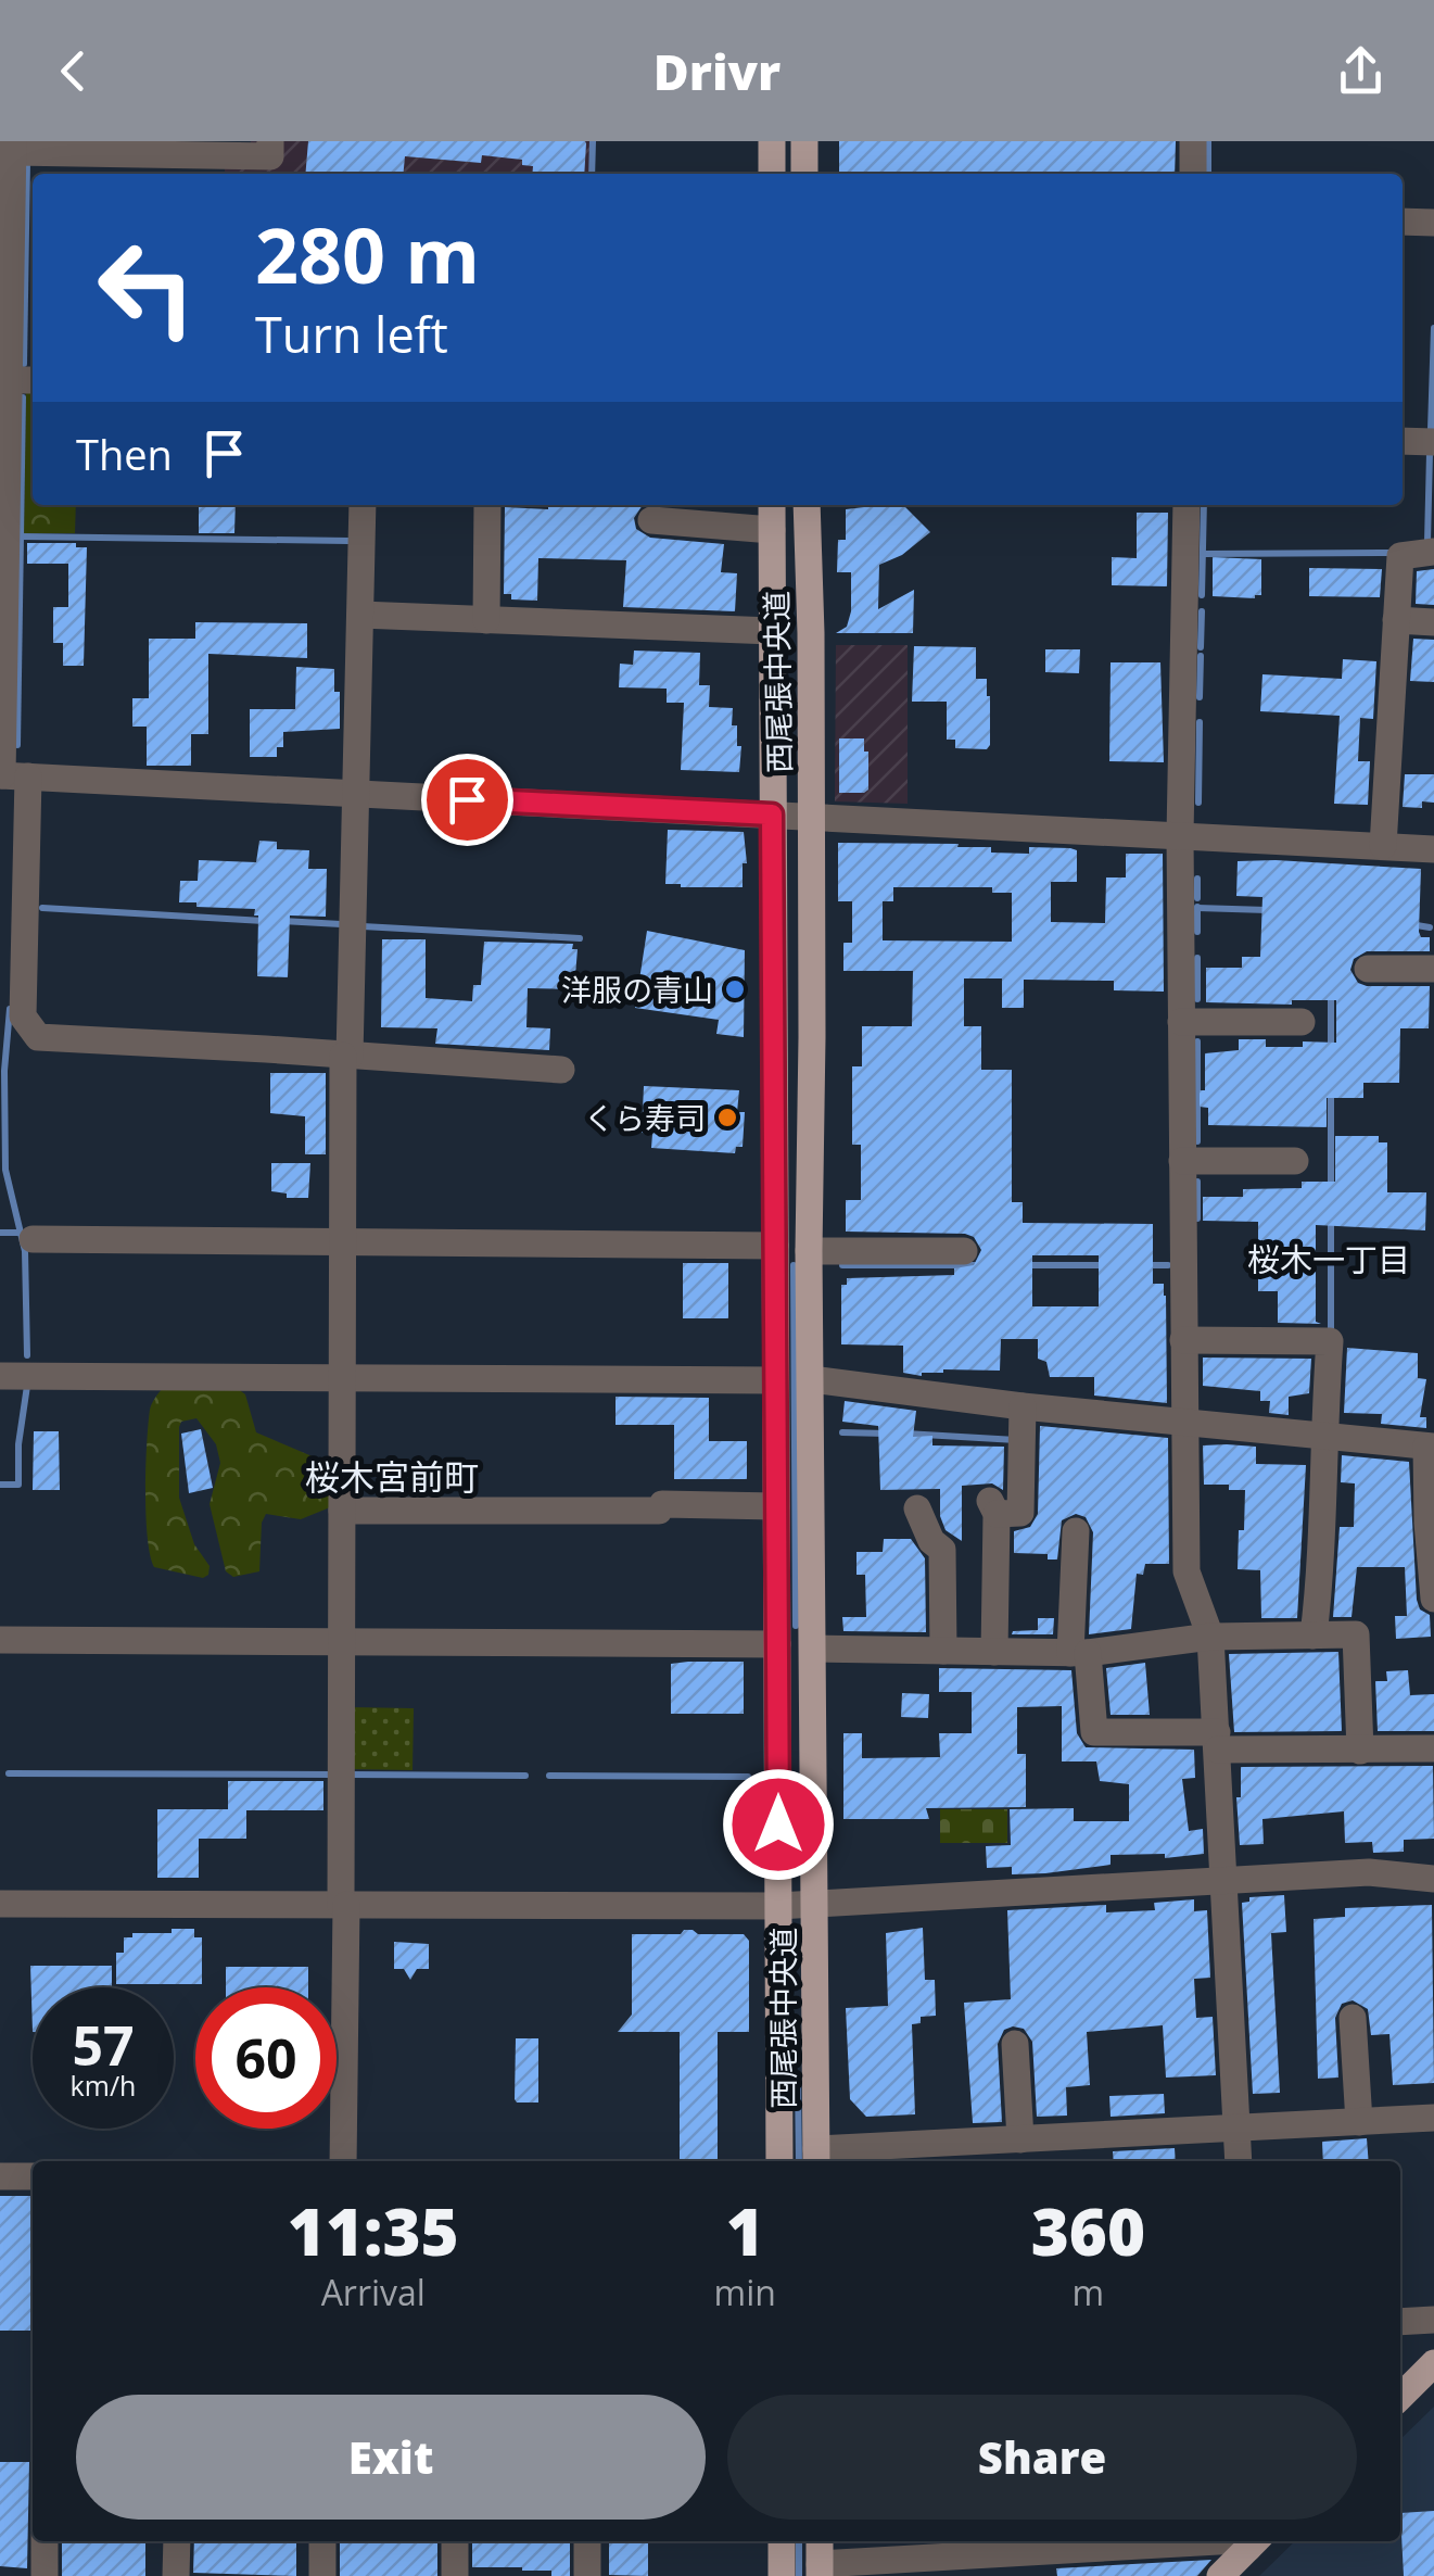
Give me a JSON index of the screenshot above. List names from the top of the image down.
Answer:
{
  "streets": {
    "main road": ["西尾張中央道"]
  },
  "districts": ["桜木一丁目", "桜木宮前町"],
  "places": ["洋服の青山", "くら寿司"],
  "page": {
    "header": "Drivr",
    "turn": ["280 m", "Turn left"],
    "then": "Then",
    "speed": "57 km/h",
    "limit": "60",
    "eta": [
      "11:35",
      "Arrival",
      "1",
      "min",
      "360",
      "m"
    ],
    "buttons": ["Exit", "Share"]
  }
}
